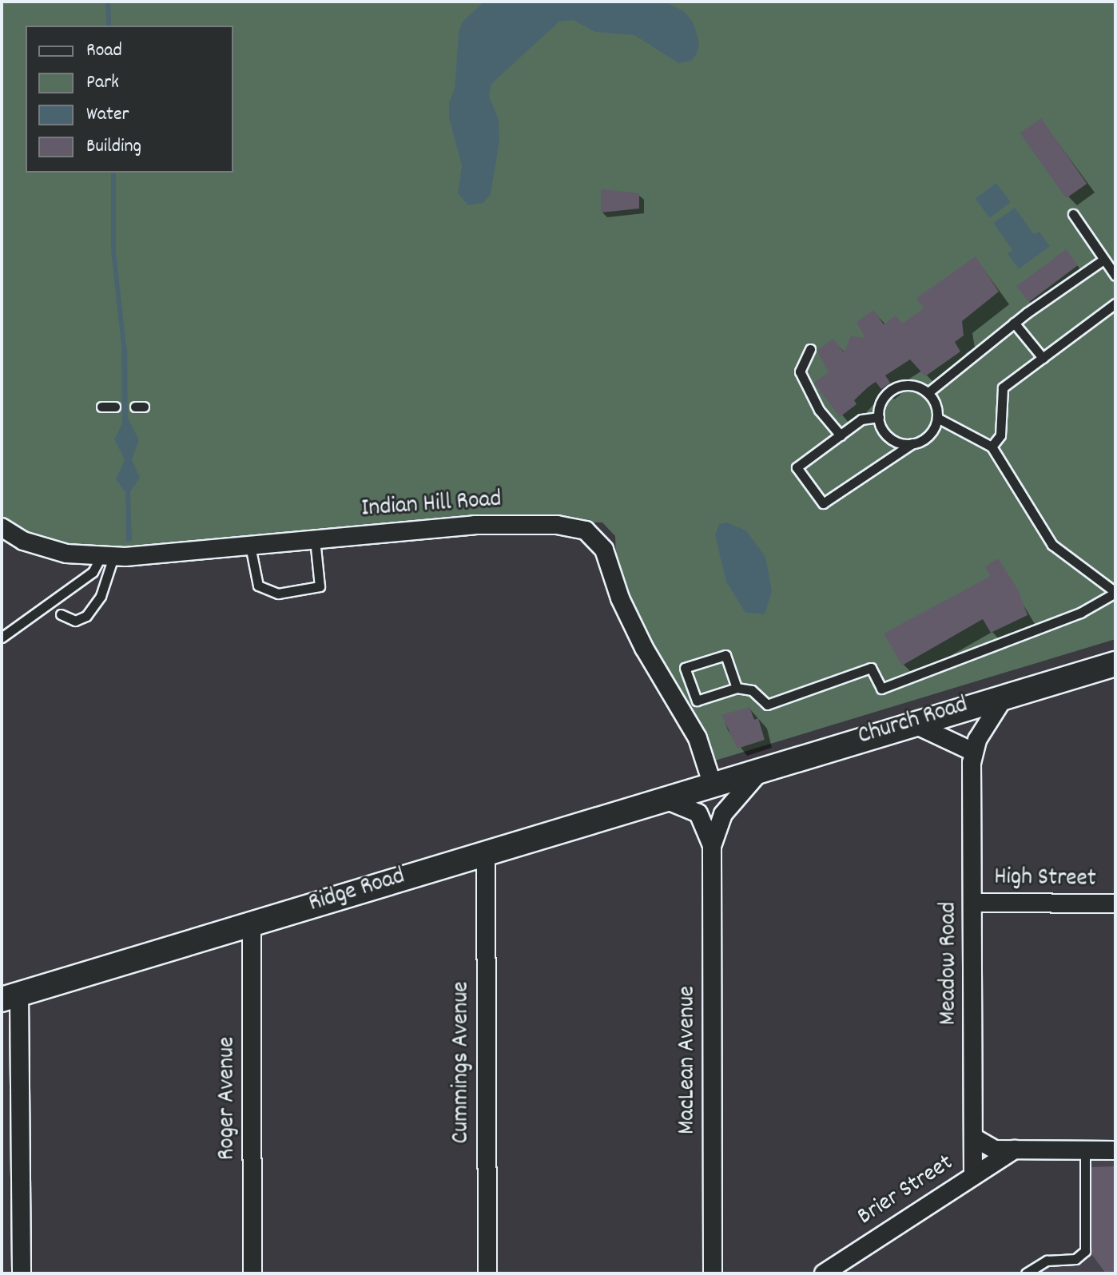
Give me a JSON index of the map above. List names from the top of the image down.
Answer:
{
  "streets": {
    "street": [
      "Indian Hill Road",
      "Church Road",
      "High Street",
      "Ridge Road",
      "Meadow Road",
      "MacLean Avenue",
      "Cummings Avenue",
      "Roger Avenue",
      "Brier Street"
    ]
  },
  "crossings": [
    ["Indian Hill Road", "Church Road"],
    ["Indian Hill Road", "Ridge Road"],
    ["Church Road", "Ridge Road"],
    ["Church Road", "Meadow Road"],
    ["Church Road", "MacLean Avenue"],
    ["High Street", "Meadow Road"],
    ["Ridge Road", "MacLean Avenue"],
    ["Ridge Road", "Cummings Avenue"],
    ["Ridge Road", "Roger Avenue"],
    ["Meadow Road", "Brier Street"]
  ],
  "legend": [
    "Road",
    "Park",
    "Water",
    "Building"
  ]
}
